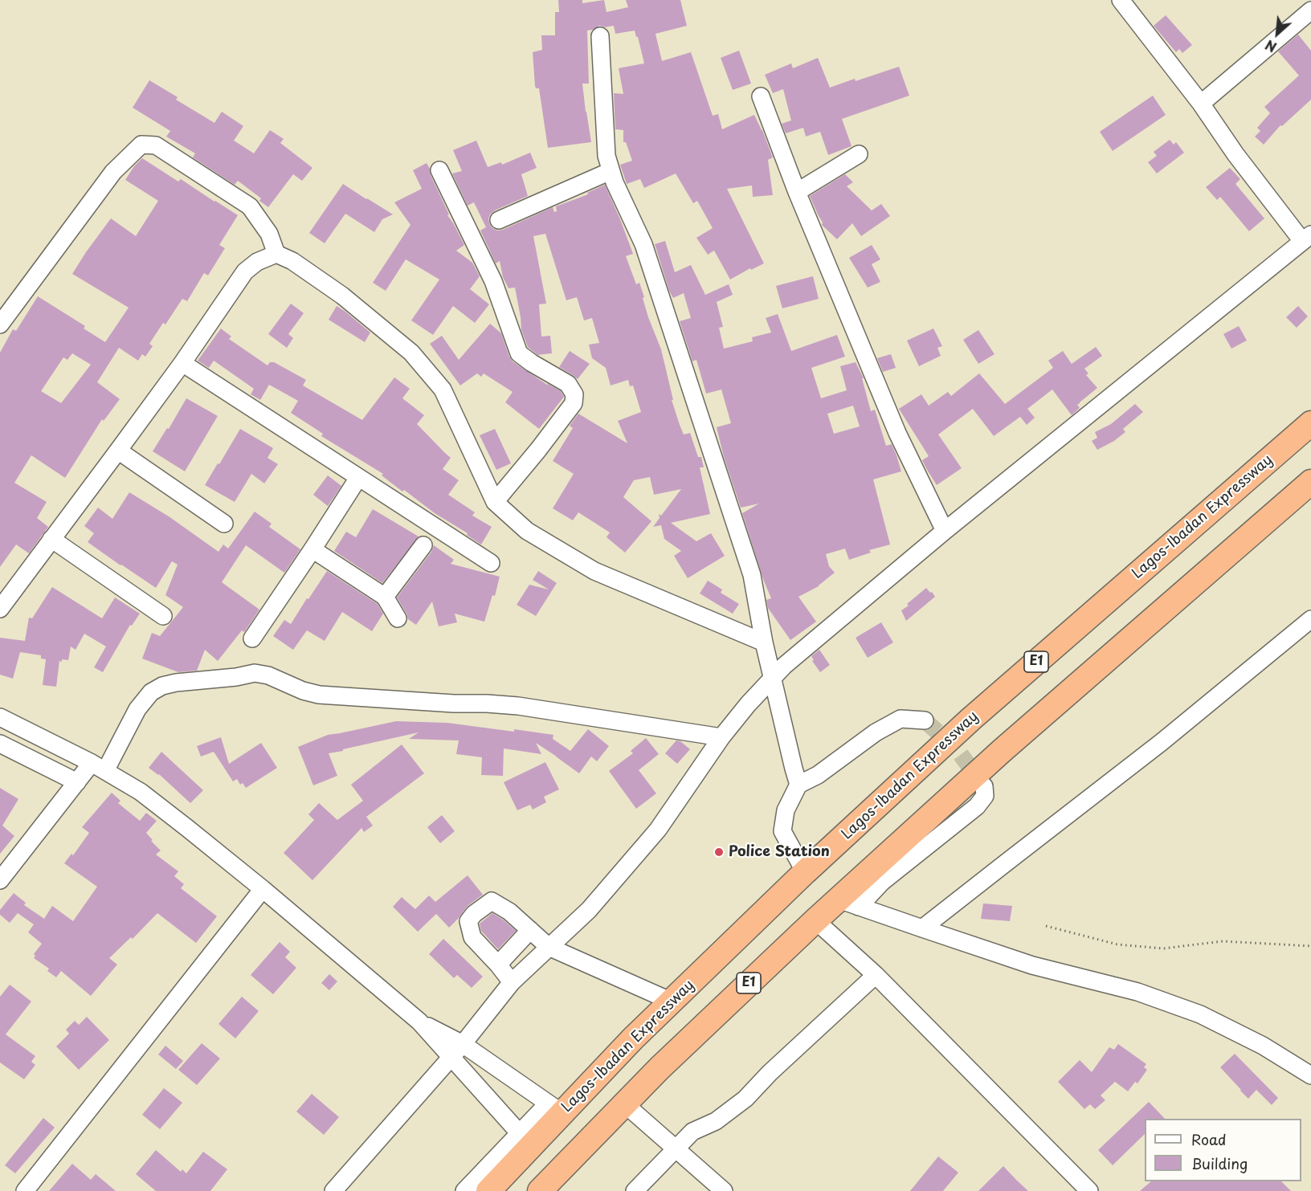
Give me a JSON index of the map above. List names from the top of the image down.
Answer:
{
  "streets": {
    "highway": ["Lagos-Ibadan Expressway", "E1"]
  },
  "places": ["Police Station"],
  "legend": ["Road", "Building"],
  "north": "bottom left"
}
